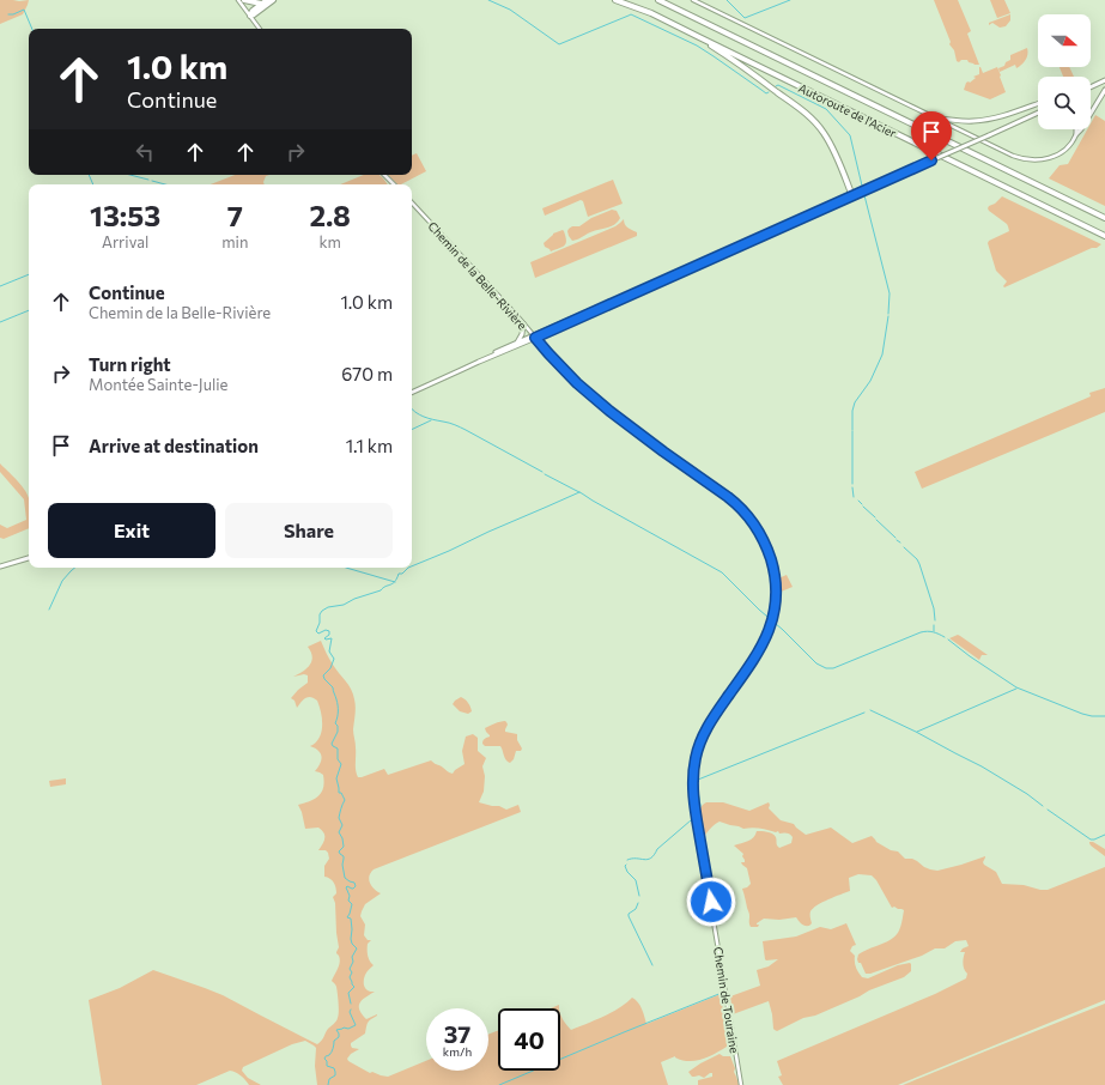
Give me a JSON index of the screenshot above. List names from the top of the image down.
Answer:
{
  "streets": {
    "highway": ["Autoroute de l'Acier"],
    "street": ["Chemin de la Belle-Rivière", "Chemin de Touraine"]
  },
  "crossings": [
    ["Chemin de la Belle-Rivière", "Chemin de Touraine"]
  ],
  "north": "right",
  "page": {
    "turn": ["1.0 km", "Continue"],
    "eta": [
      "13:53",
      "Arrival",
      "7",
      "min",
      "2.8",
      "km"
    ],
    "list": [
      {
        "name": "Continue",
        "note": "Chemin de la Belle-Rivière",
        "value": "1.0 km"
      },
      {
        "name": "Turn right",
        "note": "Montée Sainte-Julie",
        "value": "670 m"
      },
      {
        "name": "Arrive at destination",
        "value": "1.1 km"
      }
    ],
    "buttons": ["Exit", "Share"],
    "speed": "37 km/h",
    "limit": "40"
  }
}
